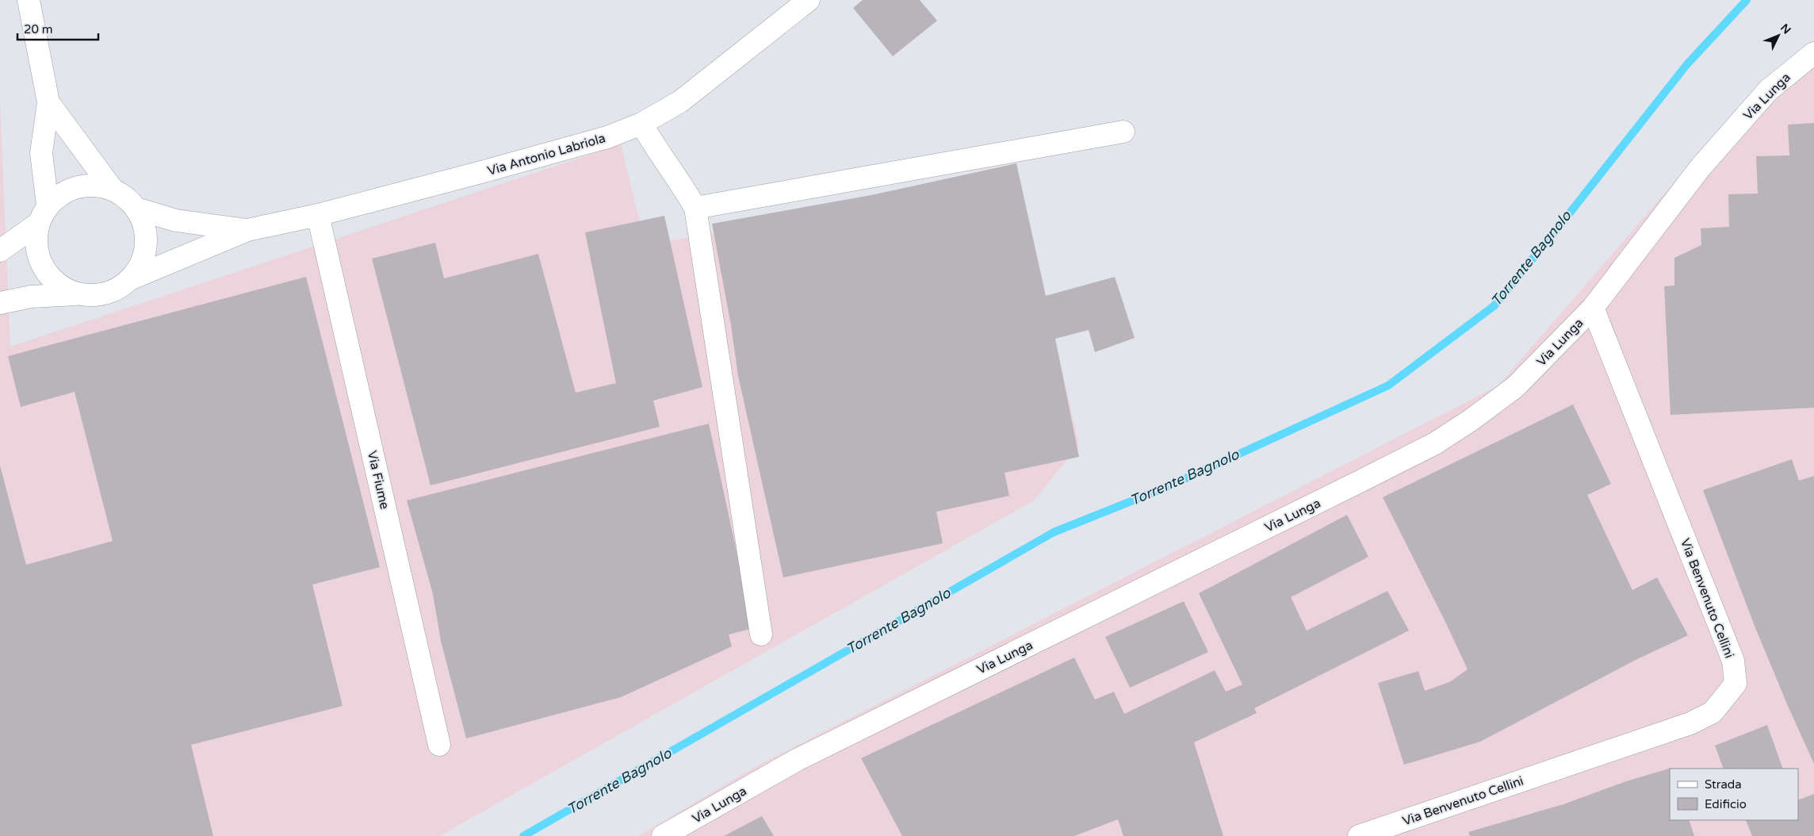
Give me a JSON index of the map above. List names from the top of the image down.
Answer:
{
  "streets": {
    "street": [
      "Via Lunga",
      "Via Antonio Labriola",
      "Via Fiume",
      "Via Benvenuto Cellini"
    ]
  },
  "crossings": [
    ["Via Lunga", "Via Benvenuto Cellini"],
    ["Via Antonio Labriola", "Via Fiume"]
  ],
  "water": ["Torrente Bagnolo"],
  "legend": ["Strada", "Edificio"],
  "scale_bar": "20 m",
  "north": "top right"
}
